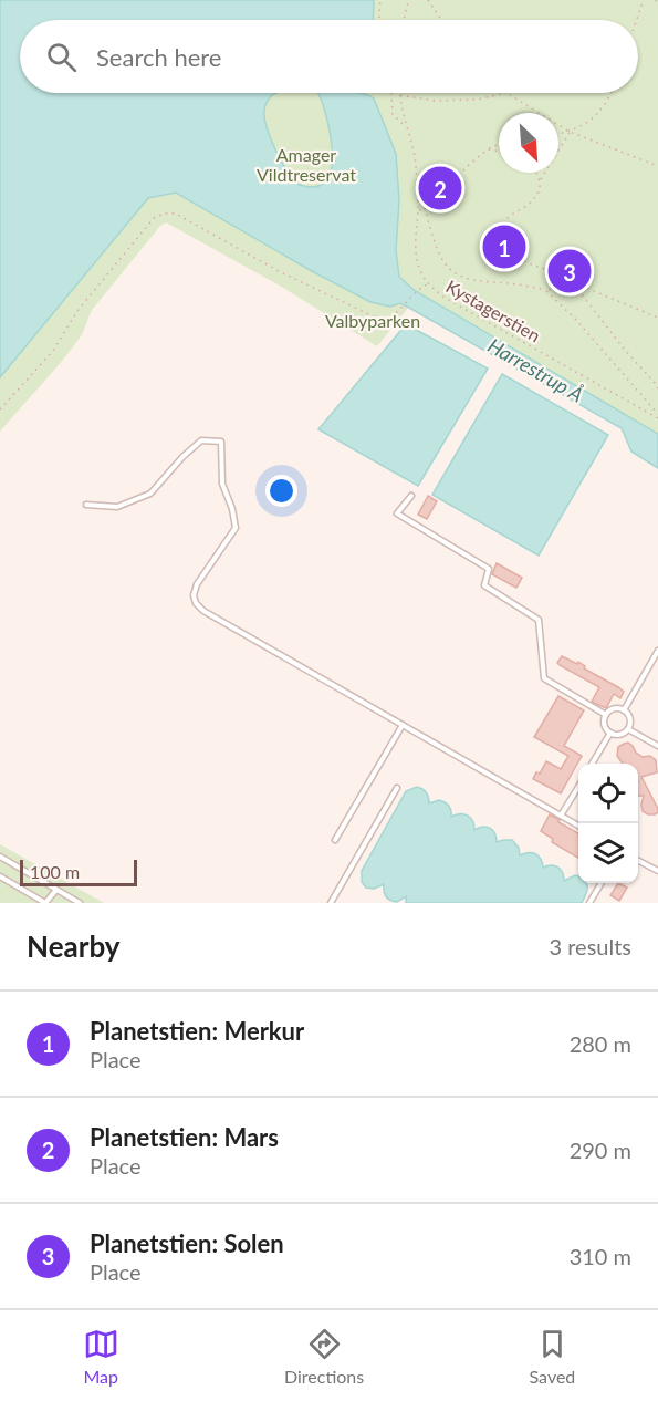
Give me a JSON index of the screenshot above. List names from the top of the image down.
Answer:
{
  "streets": {
    "path": ["Kystagerstien"]
  },
  "water": ["Harrestrup Å"],
  "parks": ["Amager Vildtreservat", "Valbyparken"],
  "scale_bar": "100 m",
  "north": "bottom right",
  "page": {
    "search": "Search here",
    "pins": ["2", "1", "3"],
    "scale": "100 m",
    "heading": ["Nearby", "3 results"],
    "list": [
      {
        "mark": "1",
        "name": "Planetstien: Merkur",
        "note": "Place",
        "value": "280 m"
      },
      {
        "mark": "2",
        "name": "Planetstien: Mars",
        "note": "Place",
        "value": "290 m"
      },
      {
        "mark": "3",
        "name": "Planetstien: Solen",
        "note": "Place",
        "value": "310 m"
      }
    ],
    "nav": ["Map", "Directions", "Saved"]
  }
}
